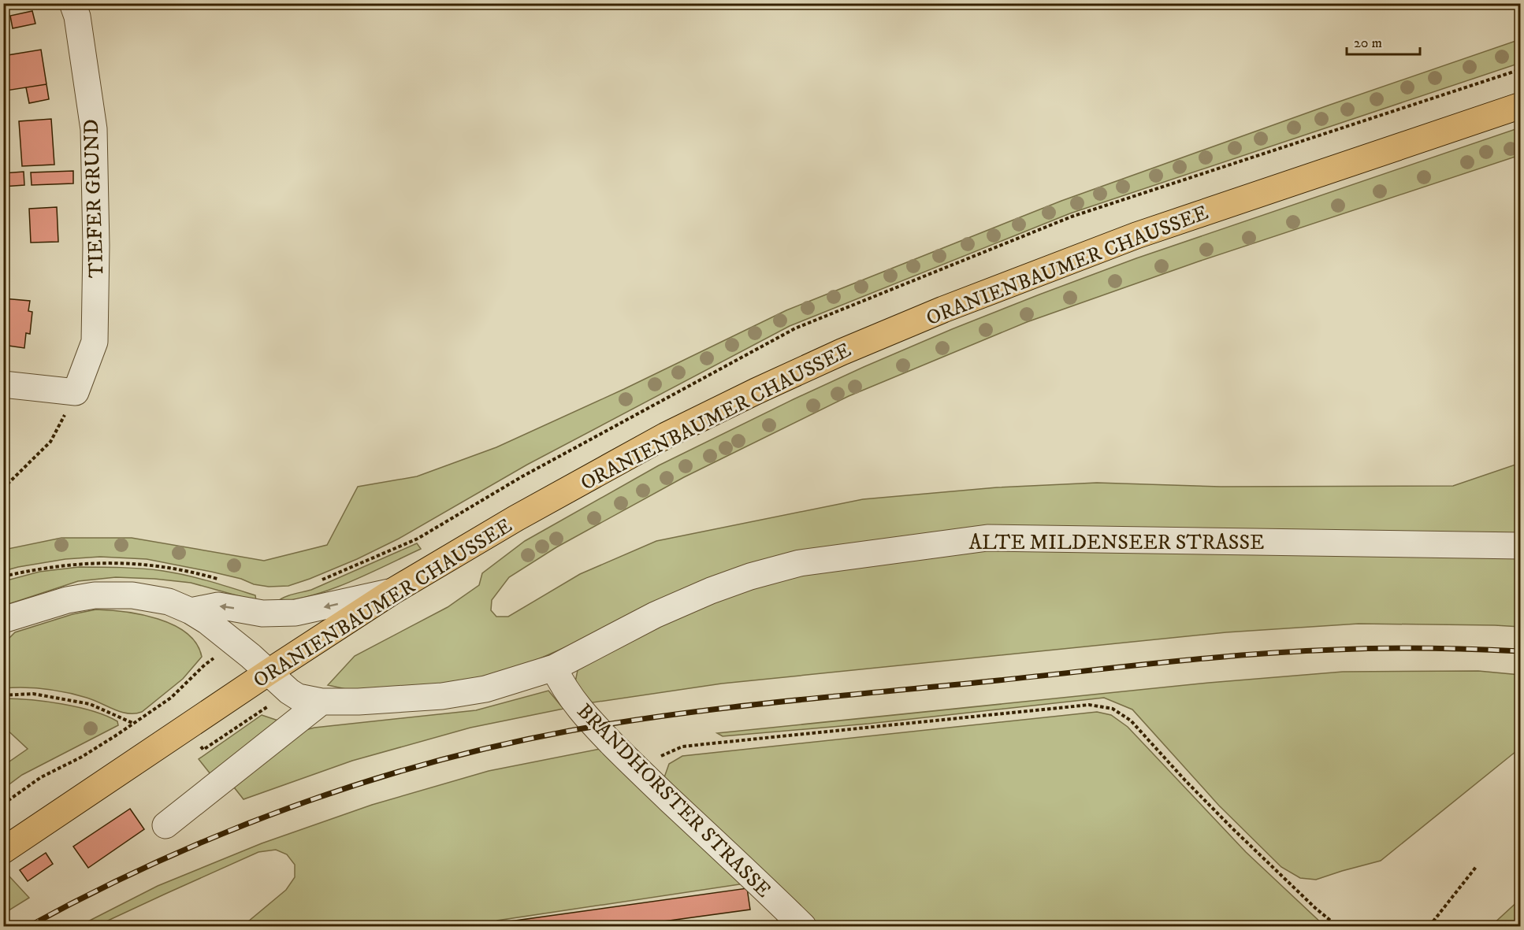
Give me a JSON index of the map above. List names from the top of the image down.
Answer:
{
  "streets": {
    "main road": ["ORANIENBAUMER CHAUSSEE"],
    "street": ["TIEFER GRUND", "ALTE MILDENSEER STRASSE", "BRANDHORSTER STRASSE"]
  },
  "crossings": [
    ["ORANIENBAUMER CHAUSSEE", "ALTE MILDENSEER STRASSE"],
    ["ALTE MILDENSEER STRASSE", "BRANDHORSTER STRASSE"]
  ],
  "scale_bar": "20 m"
}
